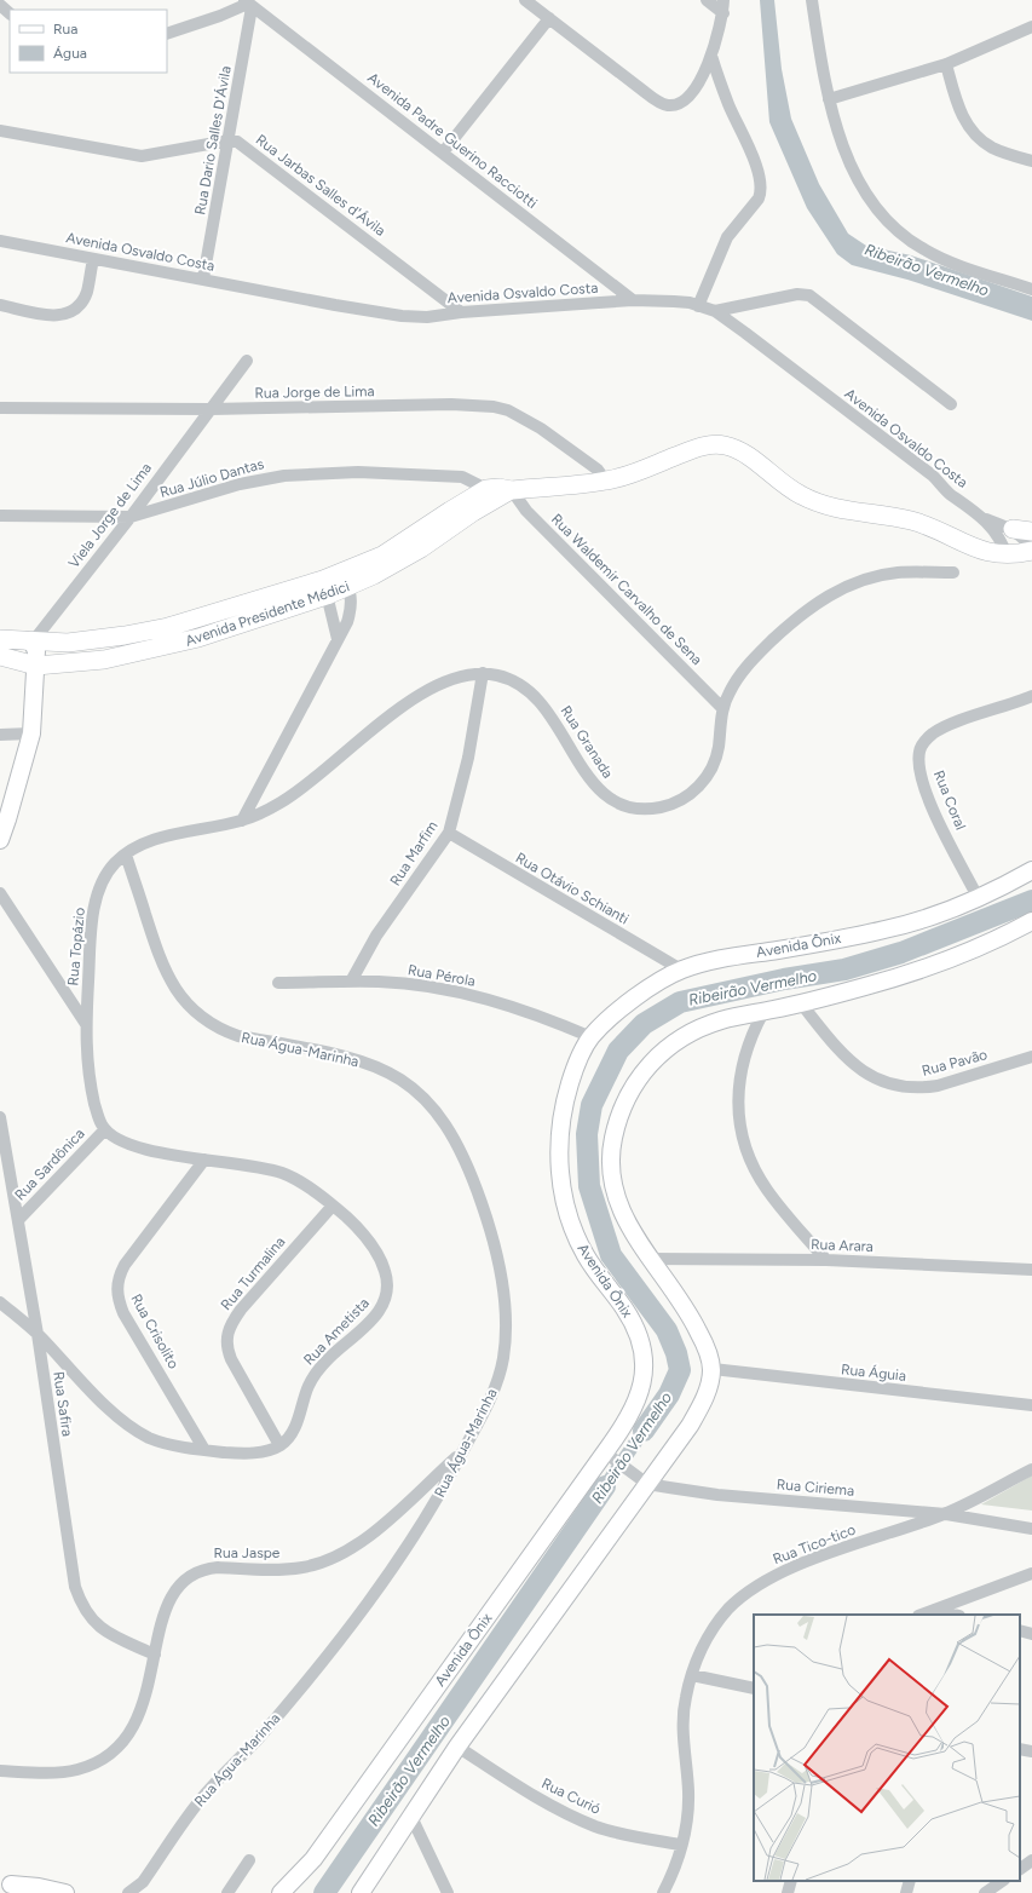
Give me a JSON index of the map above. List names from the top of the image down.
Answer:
{
  "streets": {
    "main road": ["Avenida Presidente Médici", "Avenida Ônix"],
    "street": [
      "Rua Dario Salles D'Ávila",
      "Avenida Padre Guerino Racciotti",
      "Rua Jarbas Salles d'Ávila",
      "Avenida Osvaldo Costa",
      "Rua Jorge de Lima",
      "Rua Júlio Dantas",
      "Viela Jorge de Lima",
      "Rua Waldemir Carvalho de Sena",
      "Rua Granada",
      "Rua Coral",
      "Rua Marfim",
      "Rua Otávio Schianti",
      "Rua Topázio",
      "Rua Pérola",
      "Rua Água-Marinha",
      "Rua Pavão",
      "Rua Sardônica",
      "Rua Arara",
      "Rua Turmalina",
      "Rua Crisolito",
      "Rua Ametista",
      "Rua Águia",
      "Rua Safira",
      "Rua Ciriema",
      "Rua Tico-tico",
      "Rua Jaspe",
      "Rua Curió"
    ]
  },
  "crossings": [
    ["Rua Dario Salles D'Ávila", "Avenida Padre Guerino Racciotti"],
    ["Rua Dario Salles D'Ávila", "Rua Jarbas Salles d'Ávila"],
    ["Rua Dario Salles D'Ávila", "Avenida Osvaldo Costa"],
    ["Avenida Padre Guerino Racciotti", "Avenida Osvaldo Costa"],
    ["Rua Jarbas Salles d'Ávila", "Avenida Osvaldo Costa"],
    ["Avenida Osvaldo Costa", "Avenida Presidente Médici"],
    ["Rua Jorge de Lima", "Viela Jorge de Lima"],
    ["Rua Jorge de Lima", "Avenida Presidente Médici"],
    ["Rua Júlio Dantas", "Viela Jorge de Lima"],
    ["Rua Júlio Dantas", "Avenida Presidente Médici"],
    ["Viela Jorge de Lima", "Avenida Presidente Médici"],
    ["Rua Waldemir Carvalho de Sena", "Avenida Presidente Médici"],
    ["Rua Waldemir Carvalho de Sena", "Rua Granada"],
    ["Rua Granada", "Rua Marfim"],
    ["Rua Granada", "Rua Topázio"],
    ["Rua Coral", "Avenida Ônix"],
    ["Rua Marfim", "Rua Otávio Schianti"],
    ["Rua Marfim", "Rua Pérola"],
    ["Rua Otávio Schianti", "Avenida Ônix"],
    ["Avenida Ônix", "Rua Pérola"],
    ["Avenida Ônix", "Rua Ciriema"],
    ["Rua Topázio", "Rua Água-Marinha"],
    ["Rua Topázio", "Rua Sardônica"],
    ["Rua Água-Marinha", "Rua Jaspe"],
    ["Rua Sardônica", "Rua Safira"],
    ["Rua Turmalina", "Rua Ametista"],
    ["Rua Safira", "Rua Jaspe"],
    ["Rua Ciriema", "Rua Tico-tico"],
    ["Rua Tico-tico", "Rua Curió"]
  ],
  "water": ["Ribeirão Vermelho"],
  "legend": ["Rua", "Água"]
}
